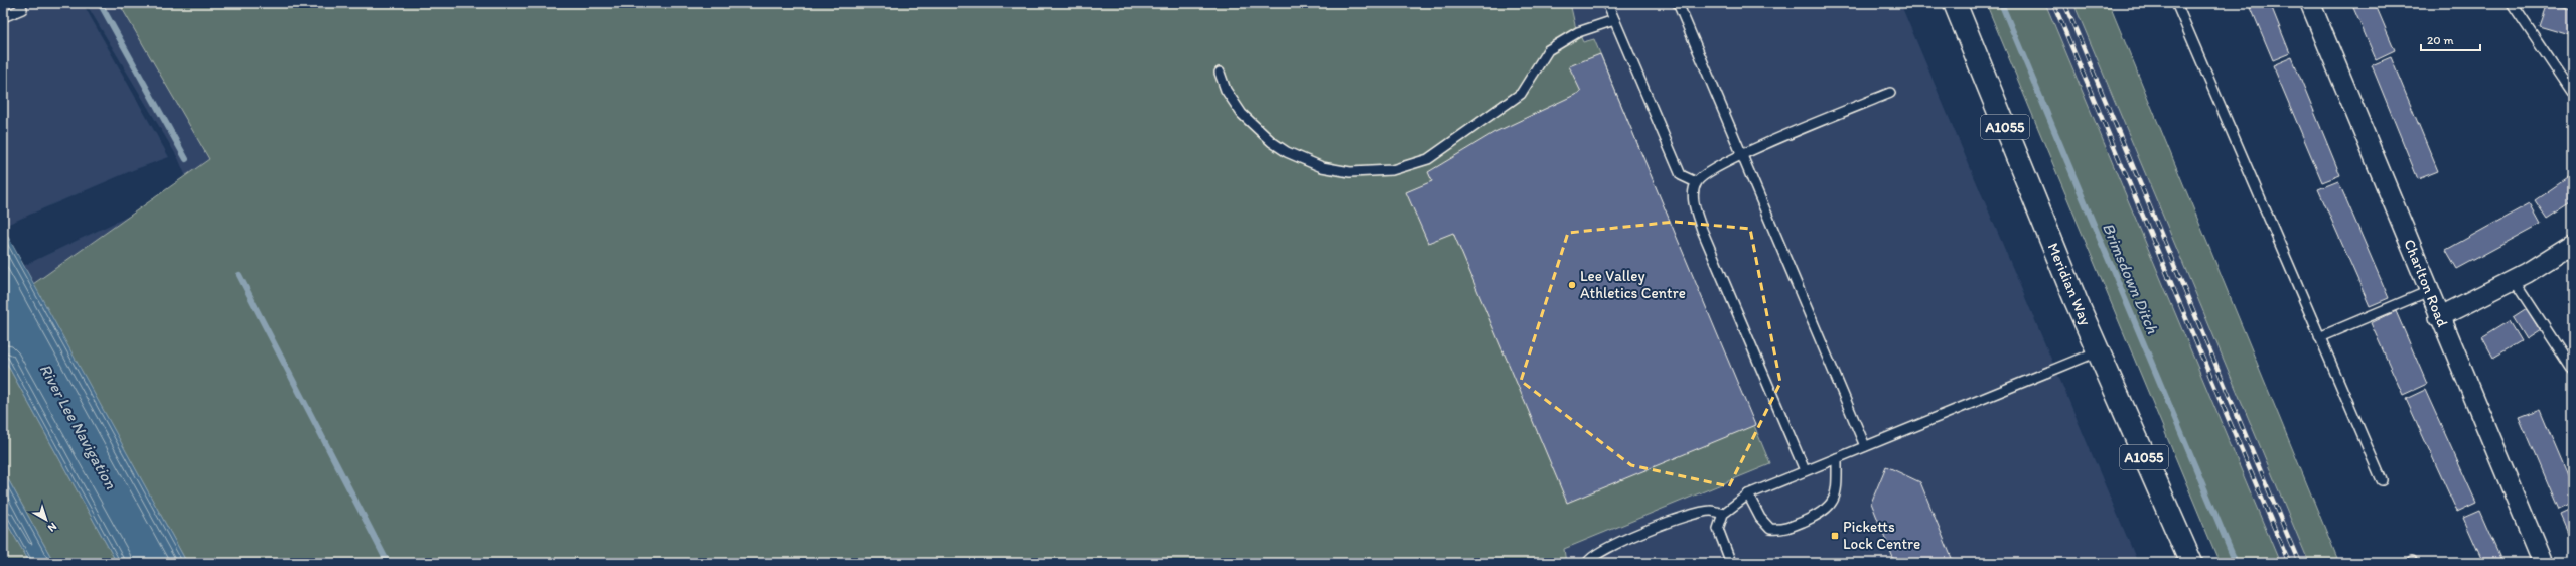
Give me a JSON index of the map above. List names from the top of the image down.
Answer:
{
  "streets": {
    "main road": ["A1055", "Meridian Way"],
    "street": ["Charlton Road"]
  },
  "water": ["Brimsdown Ditch", "River Lee Navigation"],
  "places": {
    "other": ["Lee Valley Athletics Centre"],
    "transit": ["Picketts Lock Centre"]
  },
  "scale_bar": "20 m",
  "north": "bottom right"
}
